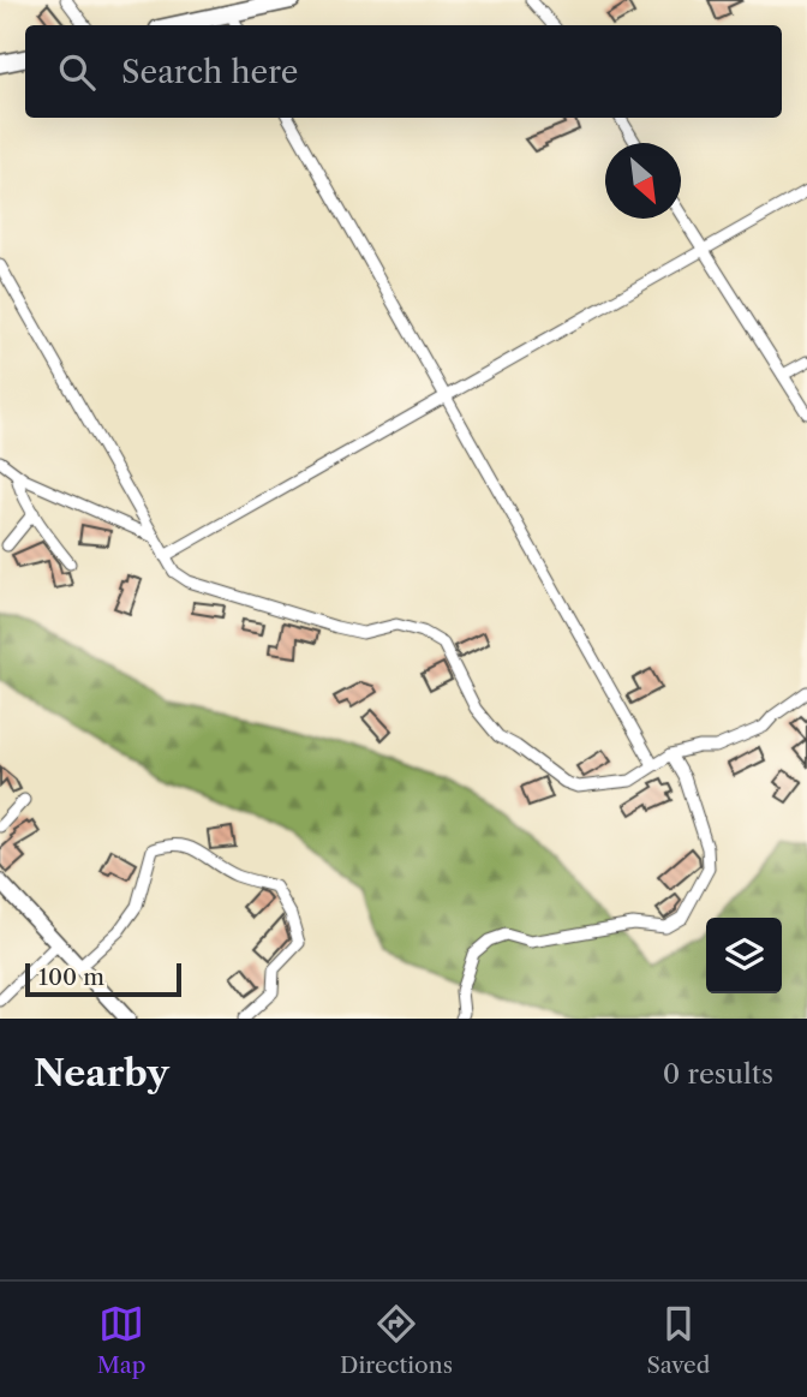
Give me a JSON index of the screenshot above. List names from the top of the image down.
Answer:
{
  "scale_bar": "100 m",
  "north": "bottom right",
  "page": {
    "search": "Search here",
    "scale": "100 m",
    "heading": ["Nearby", "0 results"],
    "nav": ["Map", "Directions", "Saved"]
  }
}
